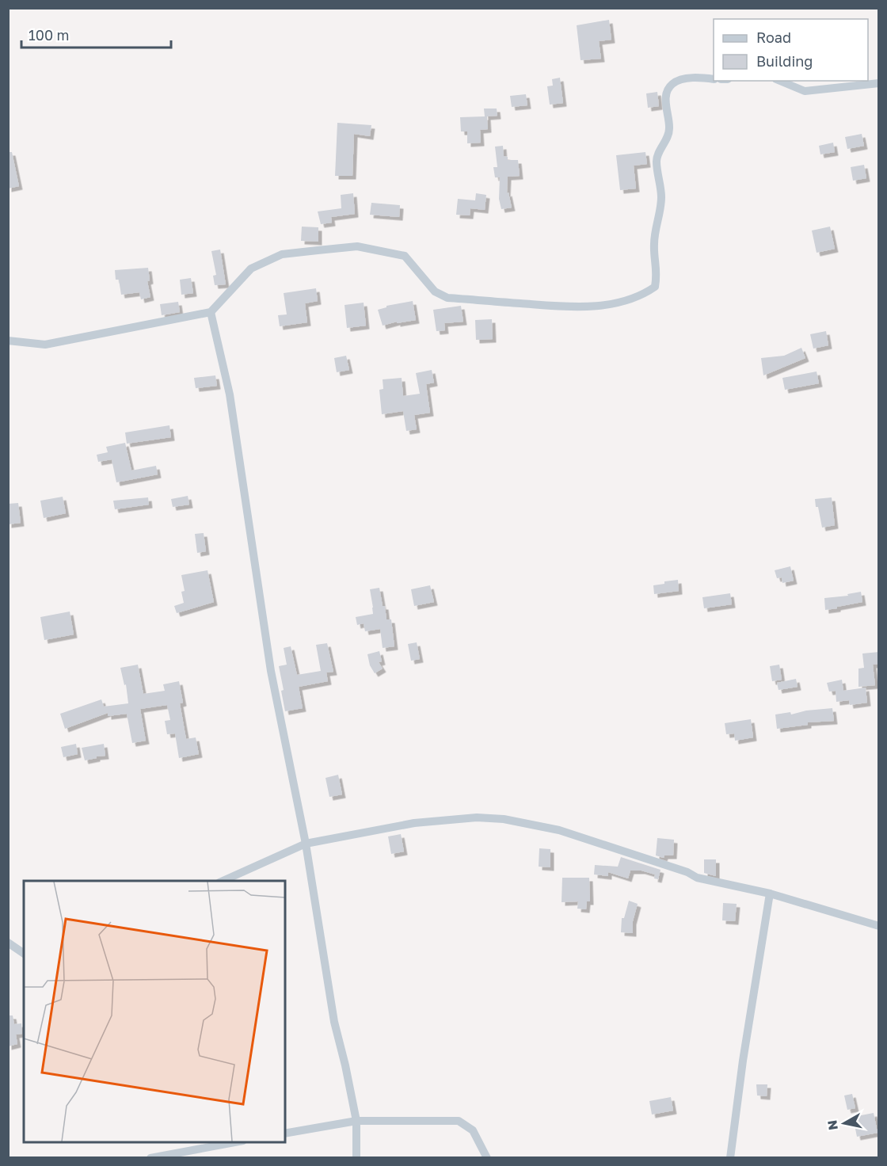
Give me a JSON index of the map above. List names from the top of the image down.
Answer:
{
  "legend": ["Road", "Building"],
  "scale_bar": "100 m",
  "north": "left"
}
